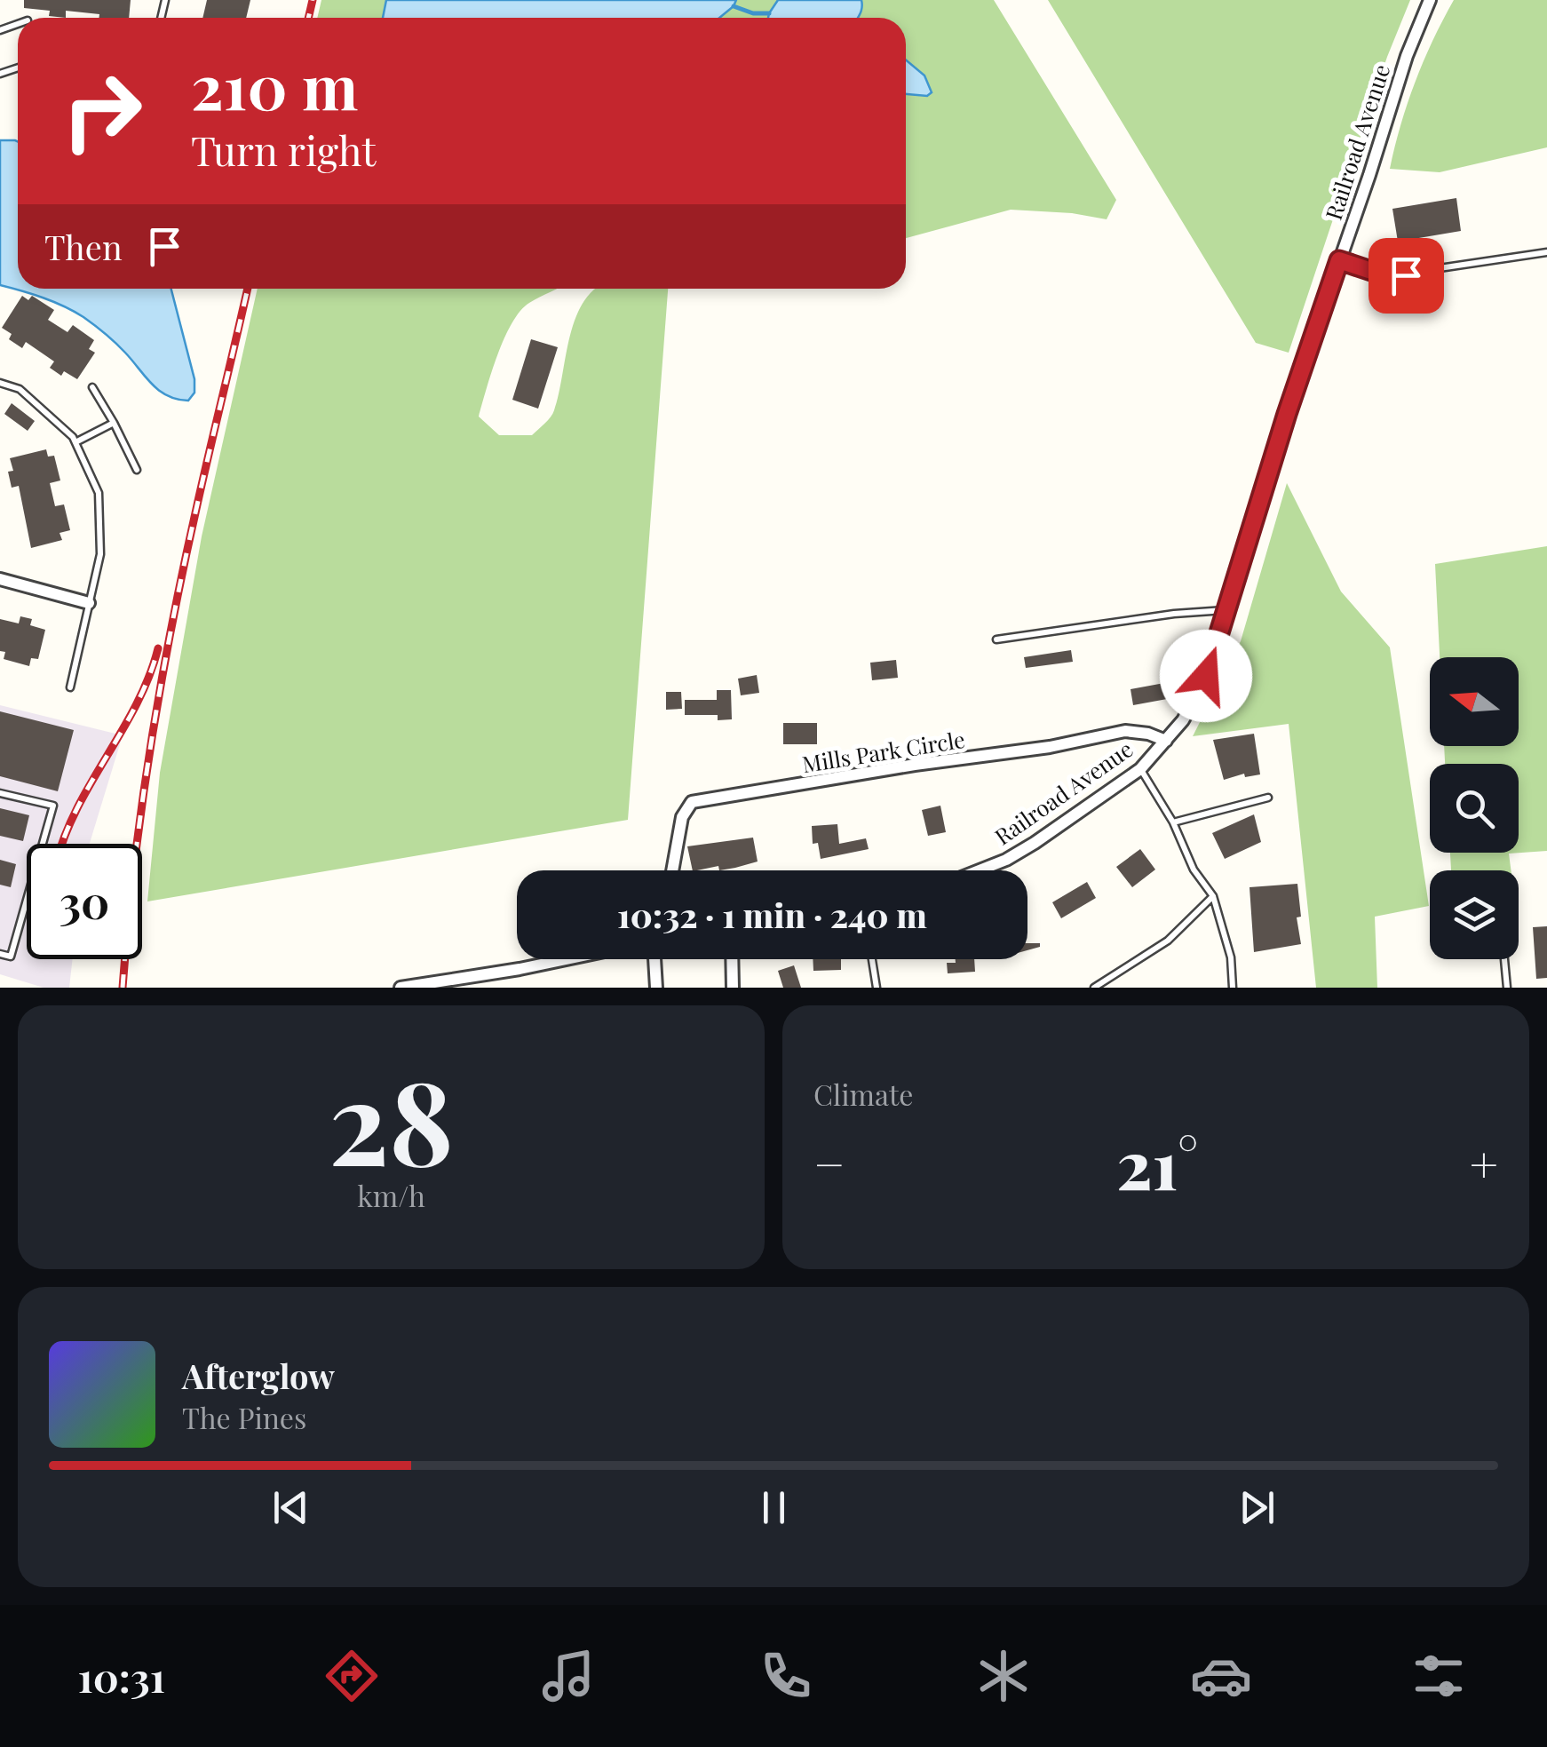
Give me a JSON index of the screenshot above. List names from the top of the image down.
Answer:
{
  "streets": {
    "street": ["Railroad Avenue", "Mills Park Circle"]
  },
  "crossings": [
    ["Railroad Avenue", "Mills Park Circle"]
  ],
  "north": "left",
  "page": {
    "turn": ["210 m", "Turn right"],
    "then": "Then",
    "limit": "30",
    "trip": "10:32 · 1 min · 240 m",
    "tile": [
      ["28", "km/h"],
      "Climate"
    ],
    "heat": ["−", "21°", "+"],
    "song": ["Afterglow", "The Pines"],
    "tabs": "10:31"
  }
}
